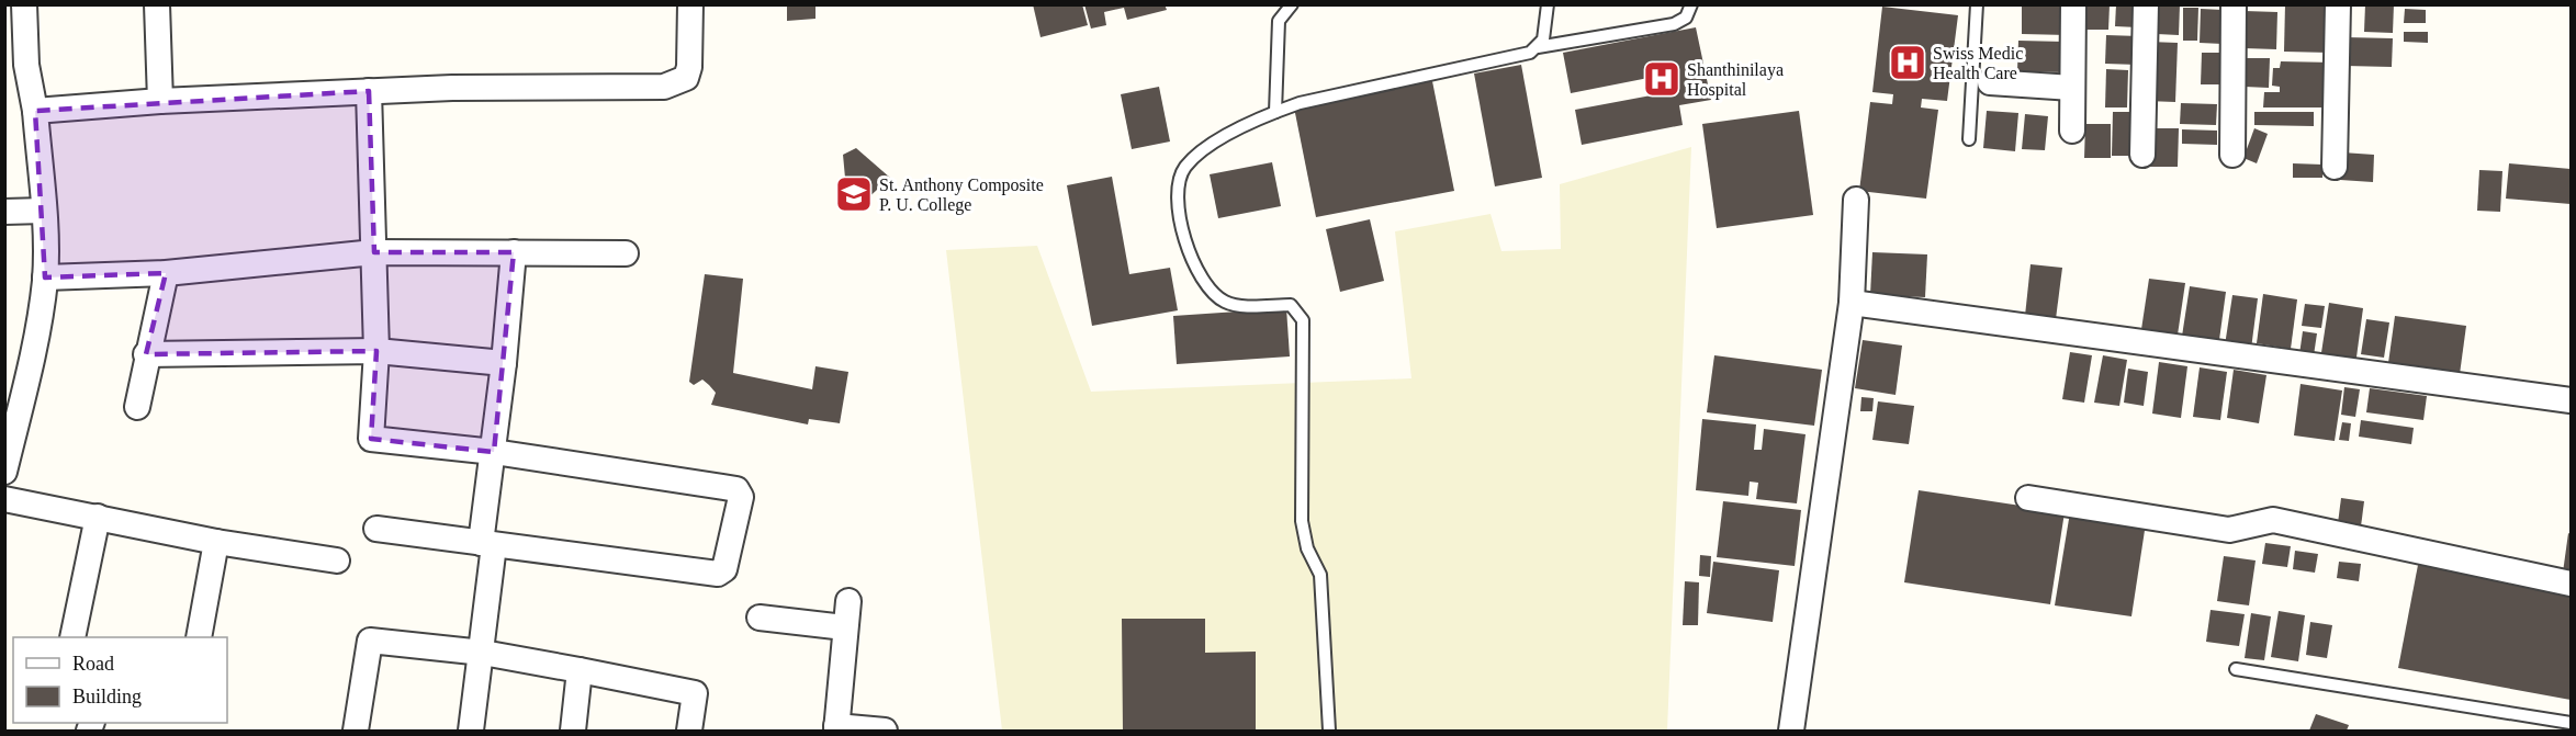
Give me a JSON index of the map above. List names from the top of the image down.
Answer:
{
  "places": {
    "hospital": ["Swiss Medic Health Care", "Shanthinilaya Hospital"],
    "school or university": ["St. Anthony Composite P. U. College"]
  },
  "legend": ["Road", "Building"]
}
